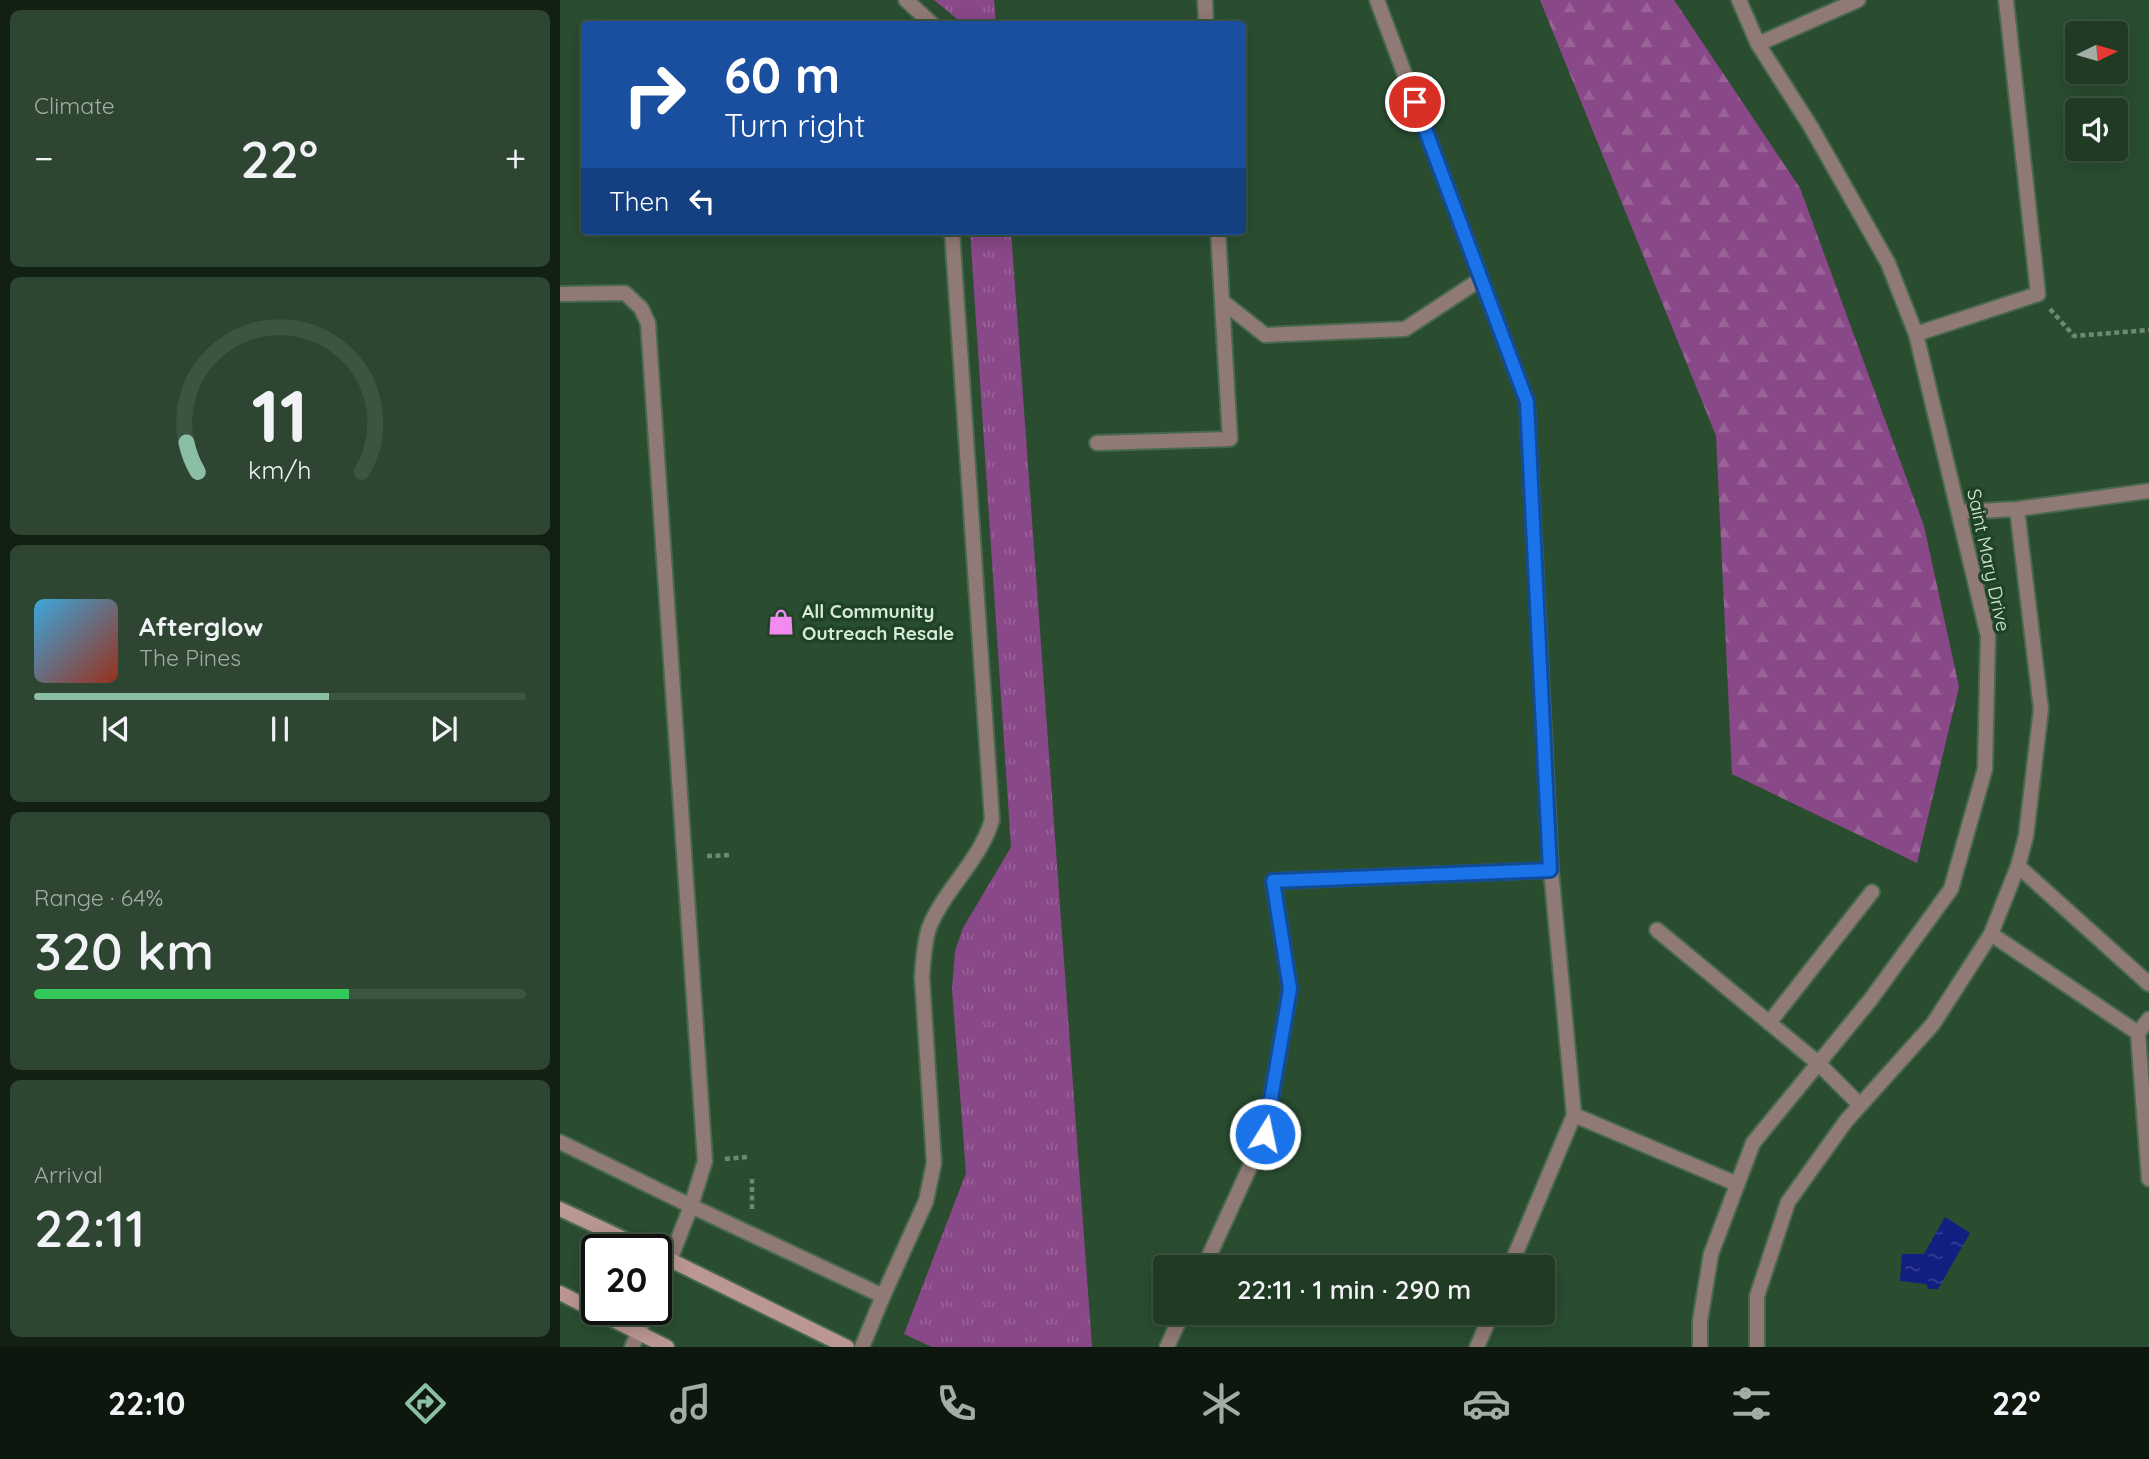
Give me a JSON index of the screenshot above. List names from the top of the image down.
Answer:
{
  "streets": {
    "street": ["Saint Mary Drive"]
  },
  "places": {
    "shop": ["All Community Outreach Resale"]
  },
  "north": "right",
  "page": {
    "tile": [
      "Climate",
      ["Range · 64%", "320 km"],
      ["Arrival", "22:11"]
    ],
    "turn": ["60 m", "Turn right"],
    "heat": ["−", "22°", "+"],
    "then": "Then",
    "song": ["Afterglow", "The Pines"],
    "limit": "20",
    "trip": "22:11 · 1 min · 290 m",
    "tabs": ["22:10", "22°"],
    "gauge": ["11", "km/h"]
  }
}
